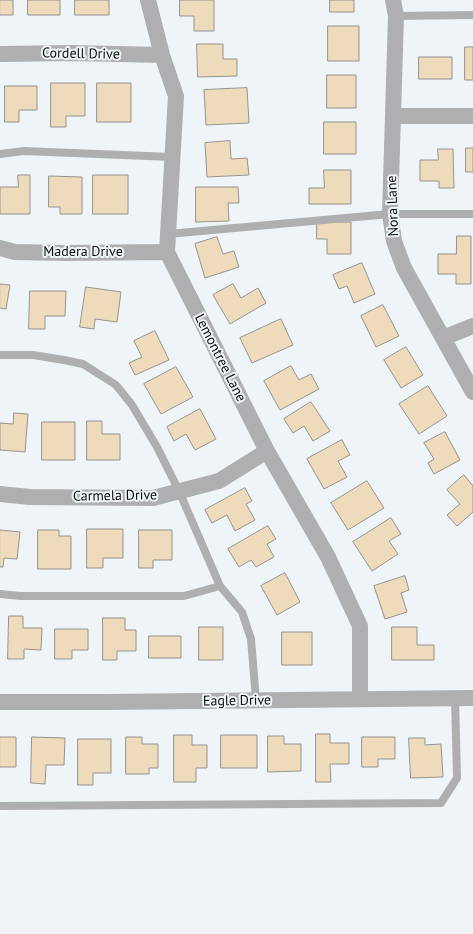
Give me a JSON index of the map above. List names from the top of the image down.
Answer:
{
  "streets": {
    "street": [
      "Cordell Drive",
      "Nora Lane",
      "Madera Drive",
      "Lemontree Lane",
      "Carmela Drive",
      "Eagle Drive"
    ]
  },
  "crossings": [
    ["Madera Drive", "Lemontree Lane"],
    ["Lemontree Lane", "Carmela Drive"],
    ["Lemontree Lane", "Eagle Drive"]
  ]
}
